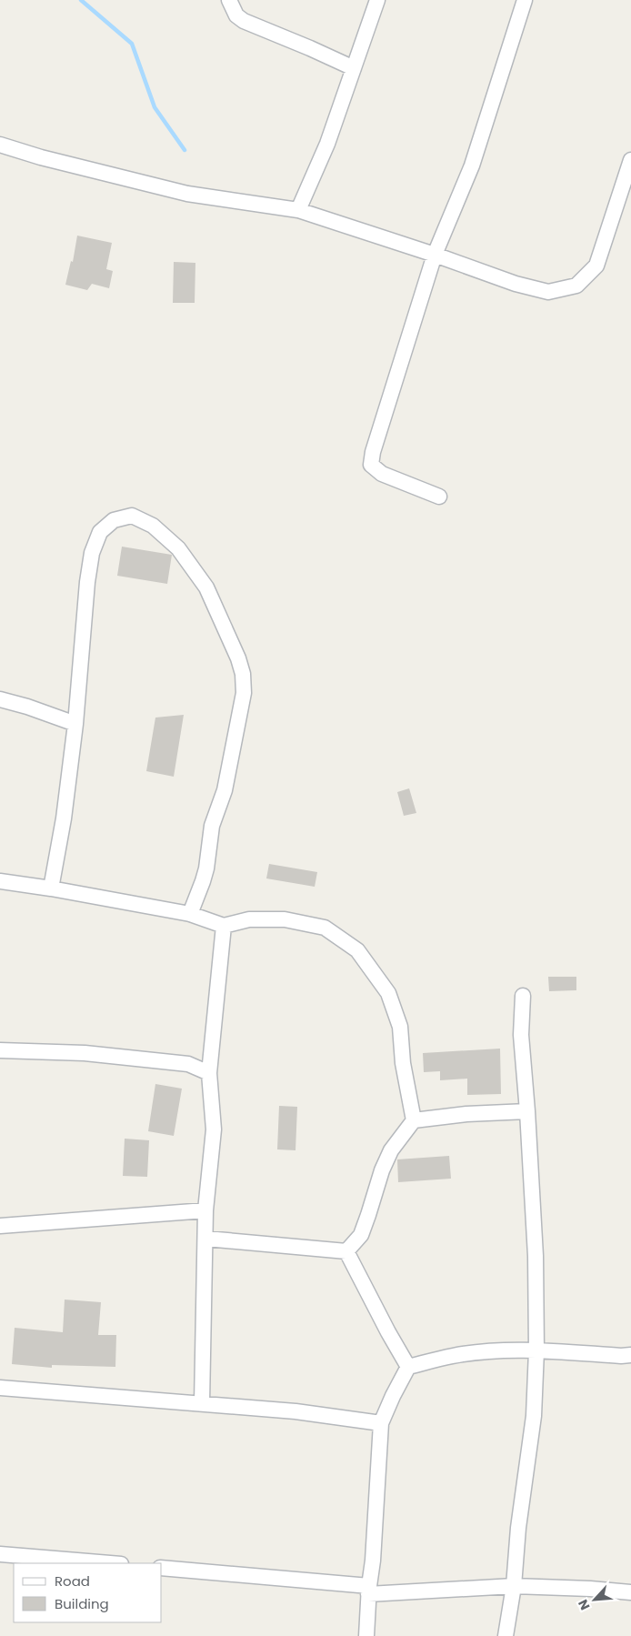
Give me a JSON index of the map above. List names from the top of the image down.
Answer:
{
  "legend": ["Road", "Building"],
  "north": "bottom left"
}
